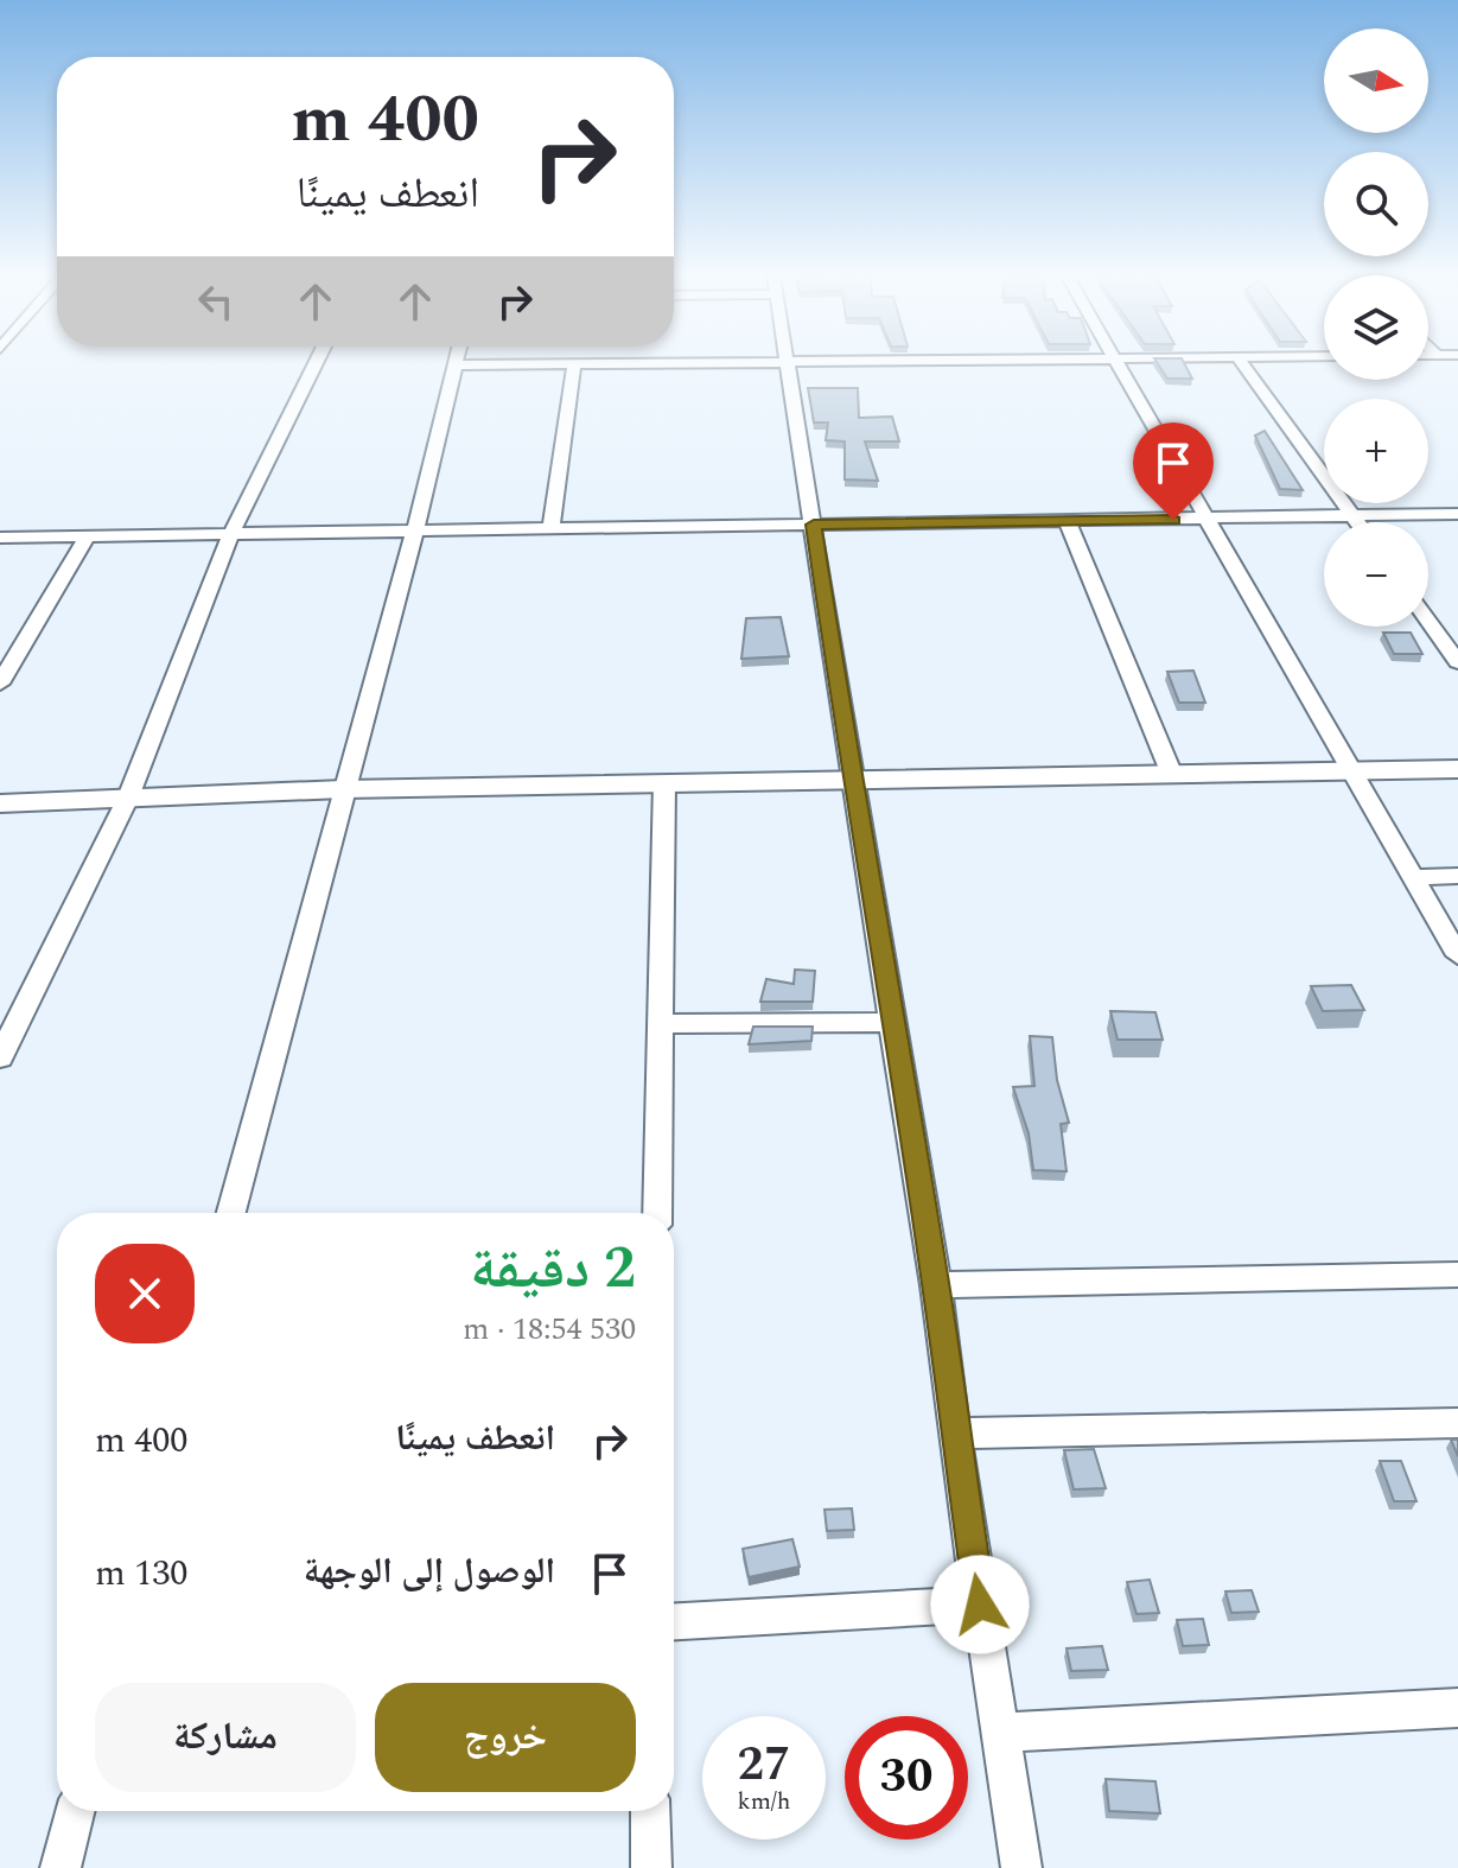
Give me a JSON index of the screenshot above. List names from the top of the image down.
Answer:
{
  "north": "right",
  "page": {
    "map_buttons": ["+", "−"],
    "turn": ["400 m", "انعطف يمينًا"],
    "heading": ["2 دقيقة", "530 m · 18:54"],
    "list": [
      {
        "name": "انعطف يمينًا",
        "value": "400 m"
      },
      {
        "name": "الوصول إلى الوجهة",
        "value": "130 m"
      }
    ],
    "buttons": ["خروج", "مشاركة"],
    "speed": "27 km/h",
    "limit": "30"
  }
}
